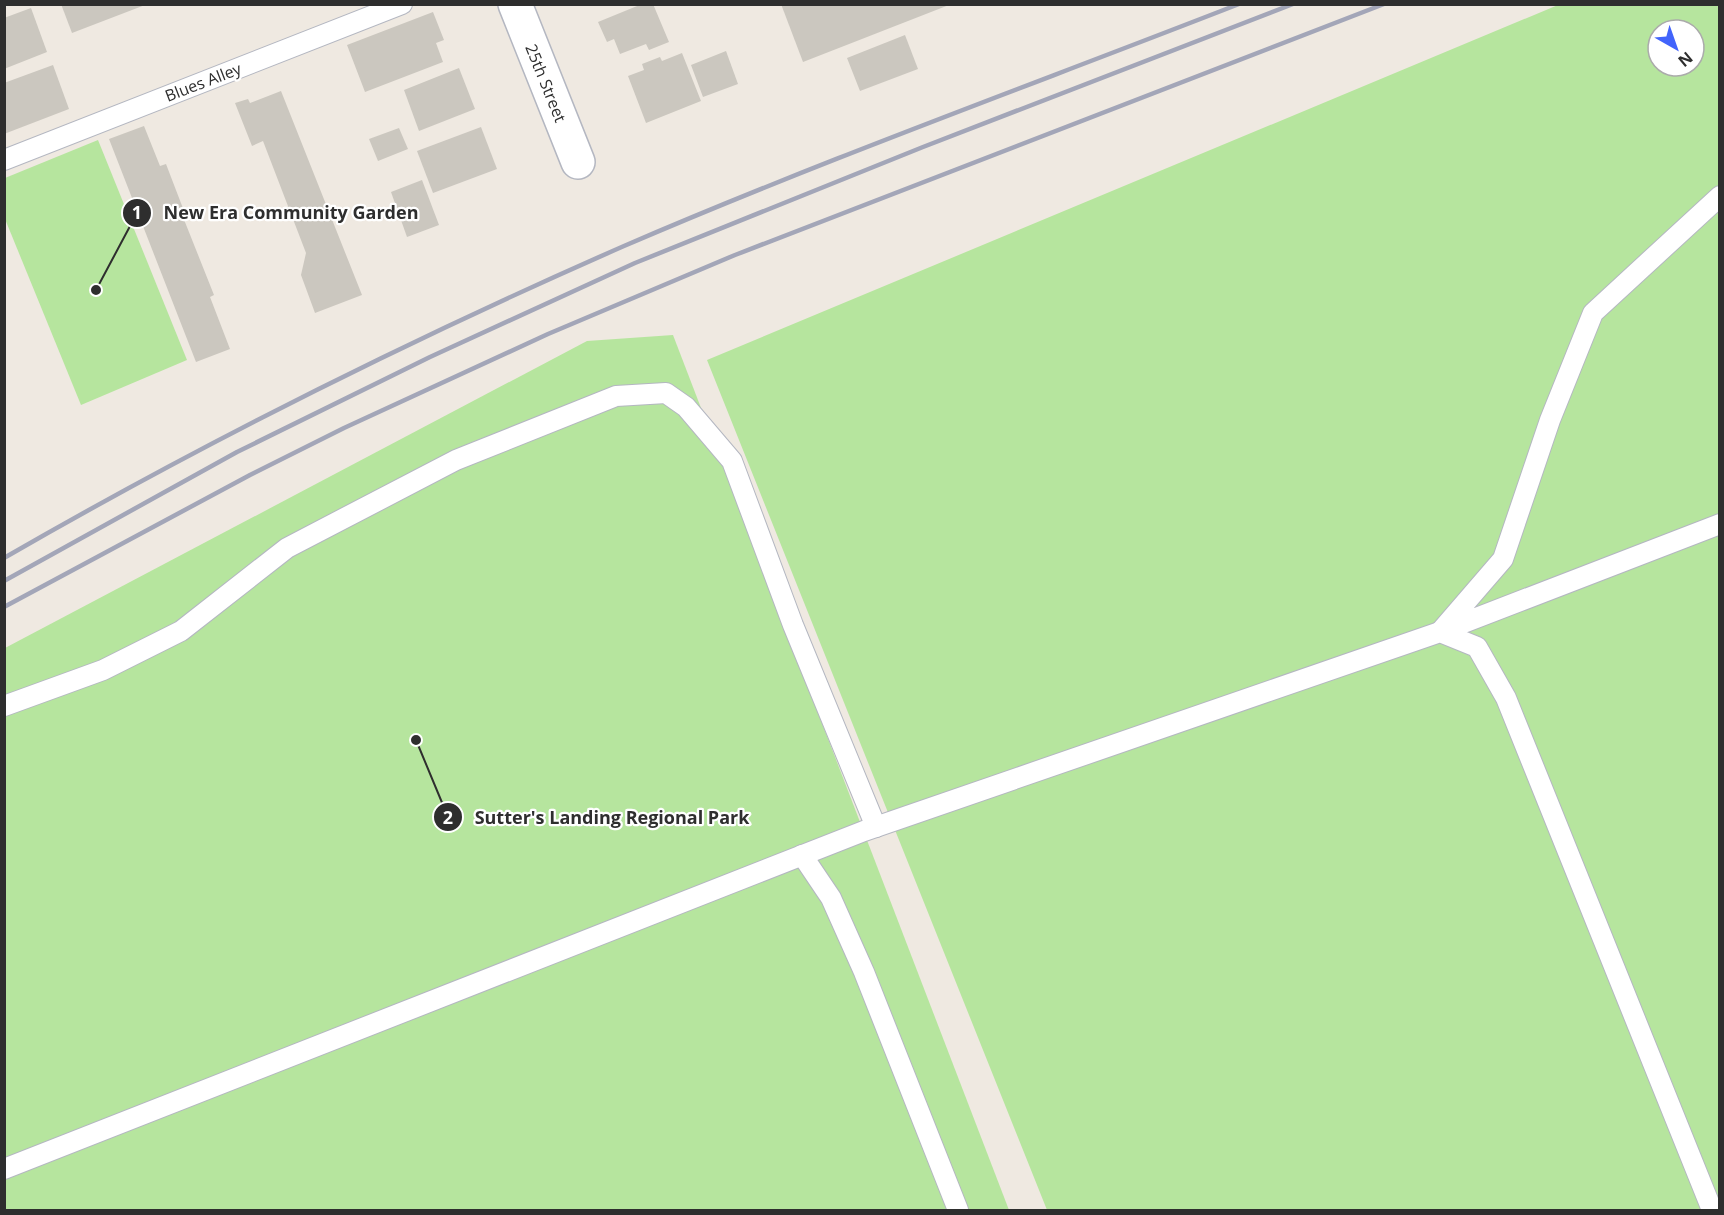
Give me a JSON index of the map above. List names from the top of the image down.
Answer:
{
  "streets": {
    "street": ["25th Street"],
    "lane": ["Blues Alley"]
  },
  "places": ["New Era Community Garden", "Sutter's Landing Regional Park"],
  "north": "bottom right"
}
